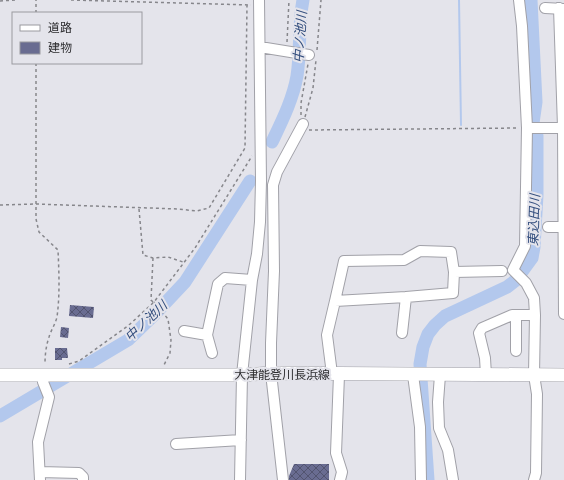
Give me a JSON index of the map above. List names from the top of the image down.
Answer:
{
  "streets": {
    "main road": ["大津能登川長浜線"]
  },
  "water": ["中ノ池川", "東込田川"],
  "legend": ["道路", "建物"]
}
